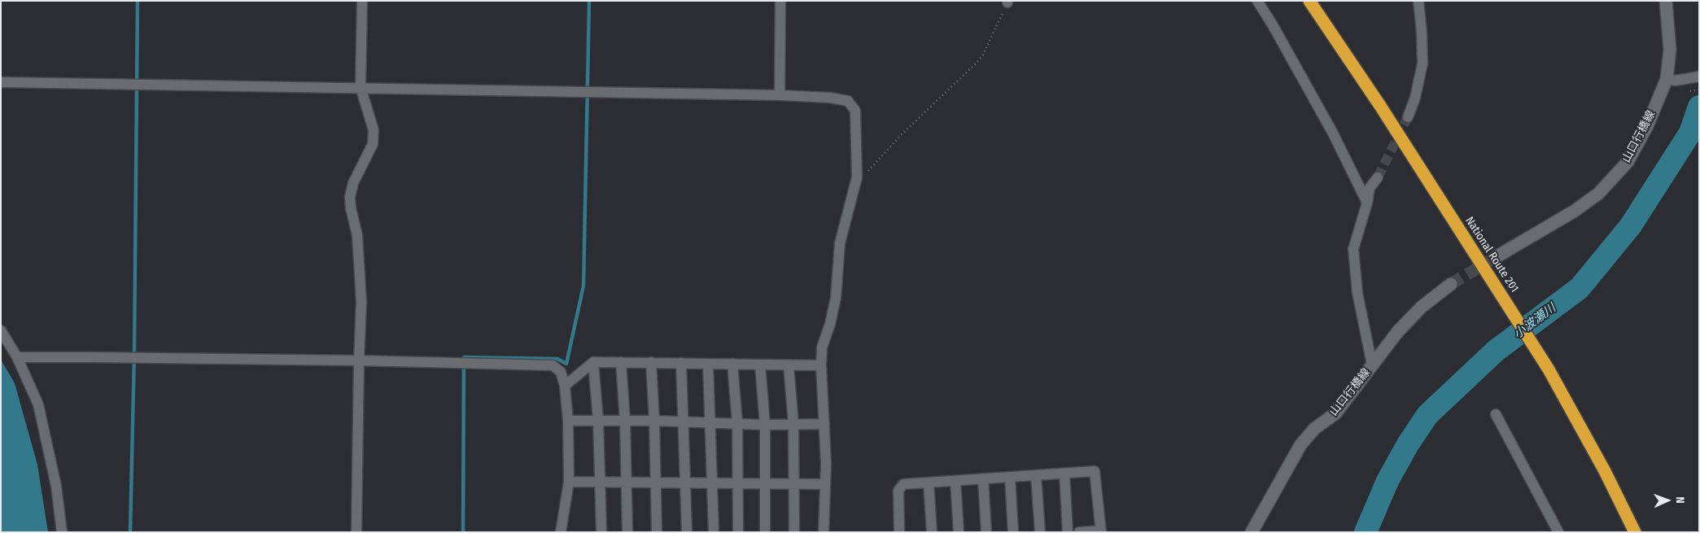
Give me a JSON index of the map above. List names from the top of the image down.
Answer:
{
  "streets": {
    "highway": ["National Route 201"],
    "main road": ["山口行橋線"]
  },
  "water": ["小波瀬川"],
  "north": "right"
}
